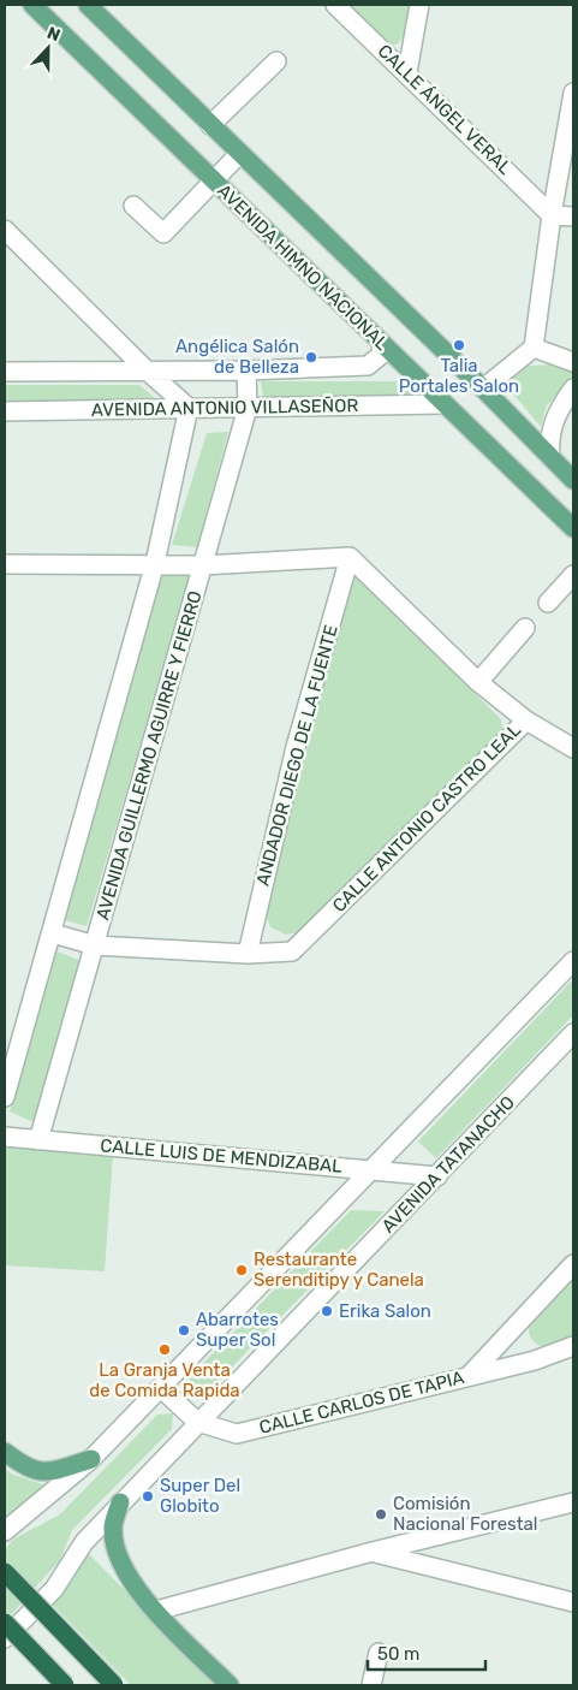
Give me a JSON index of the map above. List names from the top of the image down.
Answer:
{
  "streets": {
    "main road": ["AVENIDA HIMNO NACIONAL"],
    "street": [
      "CALLE ÁNGEL VERAL",
      "AVENIDA ANTONIO VILLASEÑOR",
      "AVENIDA GUILLERMO AGUIRRE Y FIERRO",
      "ANDADOR DIEGO DE LA FUENTE",
      "CALLE ANTONIO CASTRO LEAL",
      "CALLE LUIS DE MENDIZABAL",
      "AVENIDA TATANACHO",
      "CALLE CARLOS DE TAPIA"
    ]
  },
  "crossings": [
    ["AVENIDA HIMNO NACIONAL", "AVENIDA ANTONIO VILLASEÑOR"],
    ["AVENIDA ANTONIO VILLASEÑOR", "AVENIDA GUILLERMO AGUIRRE Y FIERRO"],
    ["AVENIDA GUILLERMO AGUIRRE Y FIERRO", "CALLE ANTONIO CASTRO LEAL"],
    ["AVENIDA GUILLERMO AGUIRRE Y FIERRO", "CALLE LUIS DE MENDIZABAL"],
    ["ANDADOR DIEGO DE LA FUENTE", "CALLE ANTONIO CASTRO LEAL"],
    ["CALLE LUIS DE MENDIZABAL", "AVENIDA TATANACHO"],
    ["AVENIDA TATANACHO", "CALLE CARLOS DE TAPIA"]
  ],
  "places": [
    "Talia Portales Salon",
    "Angélica Salón de Belleza",
    "Restaurante Serenditipy y Canela",
    "Erika Salon",
    "Abarrotes Super Sol",
    "La Granja Venta de Comida Rapida",
    "Super Del Globito",
    "Comisión Nacional Forestal"
  ],
  "scale_bar": "50 m",
  "north": "top"
}
